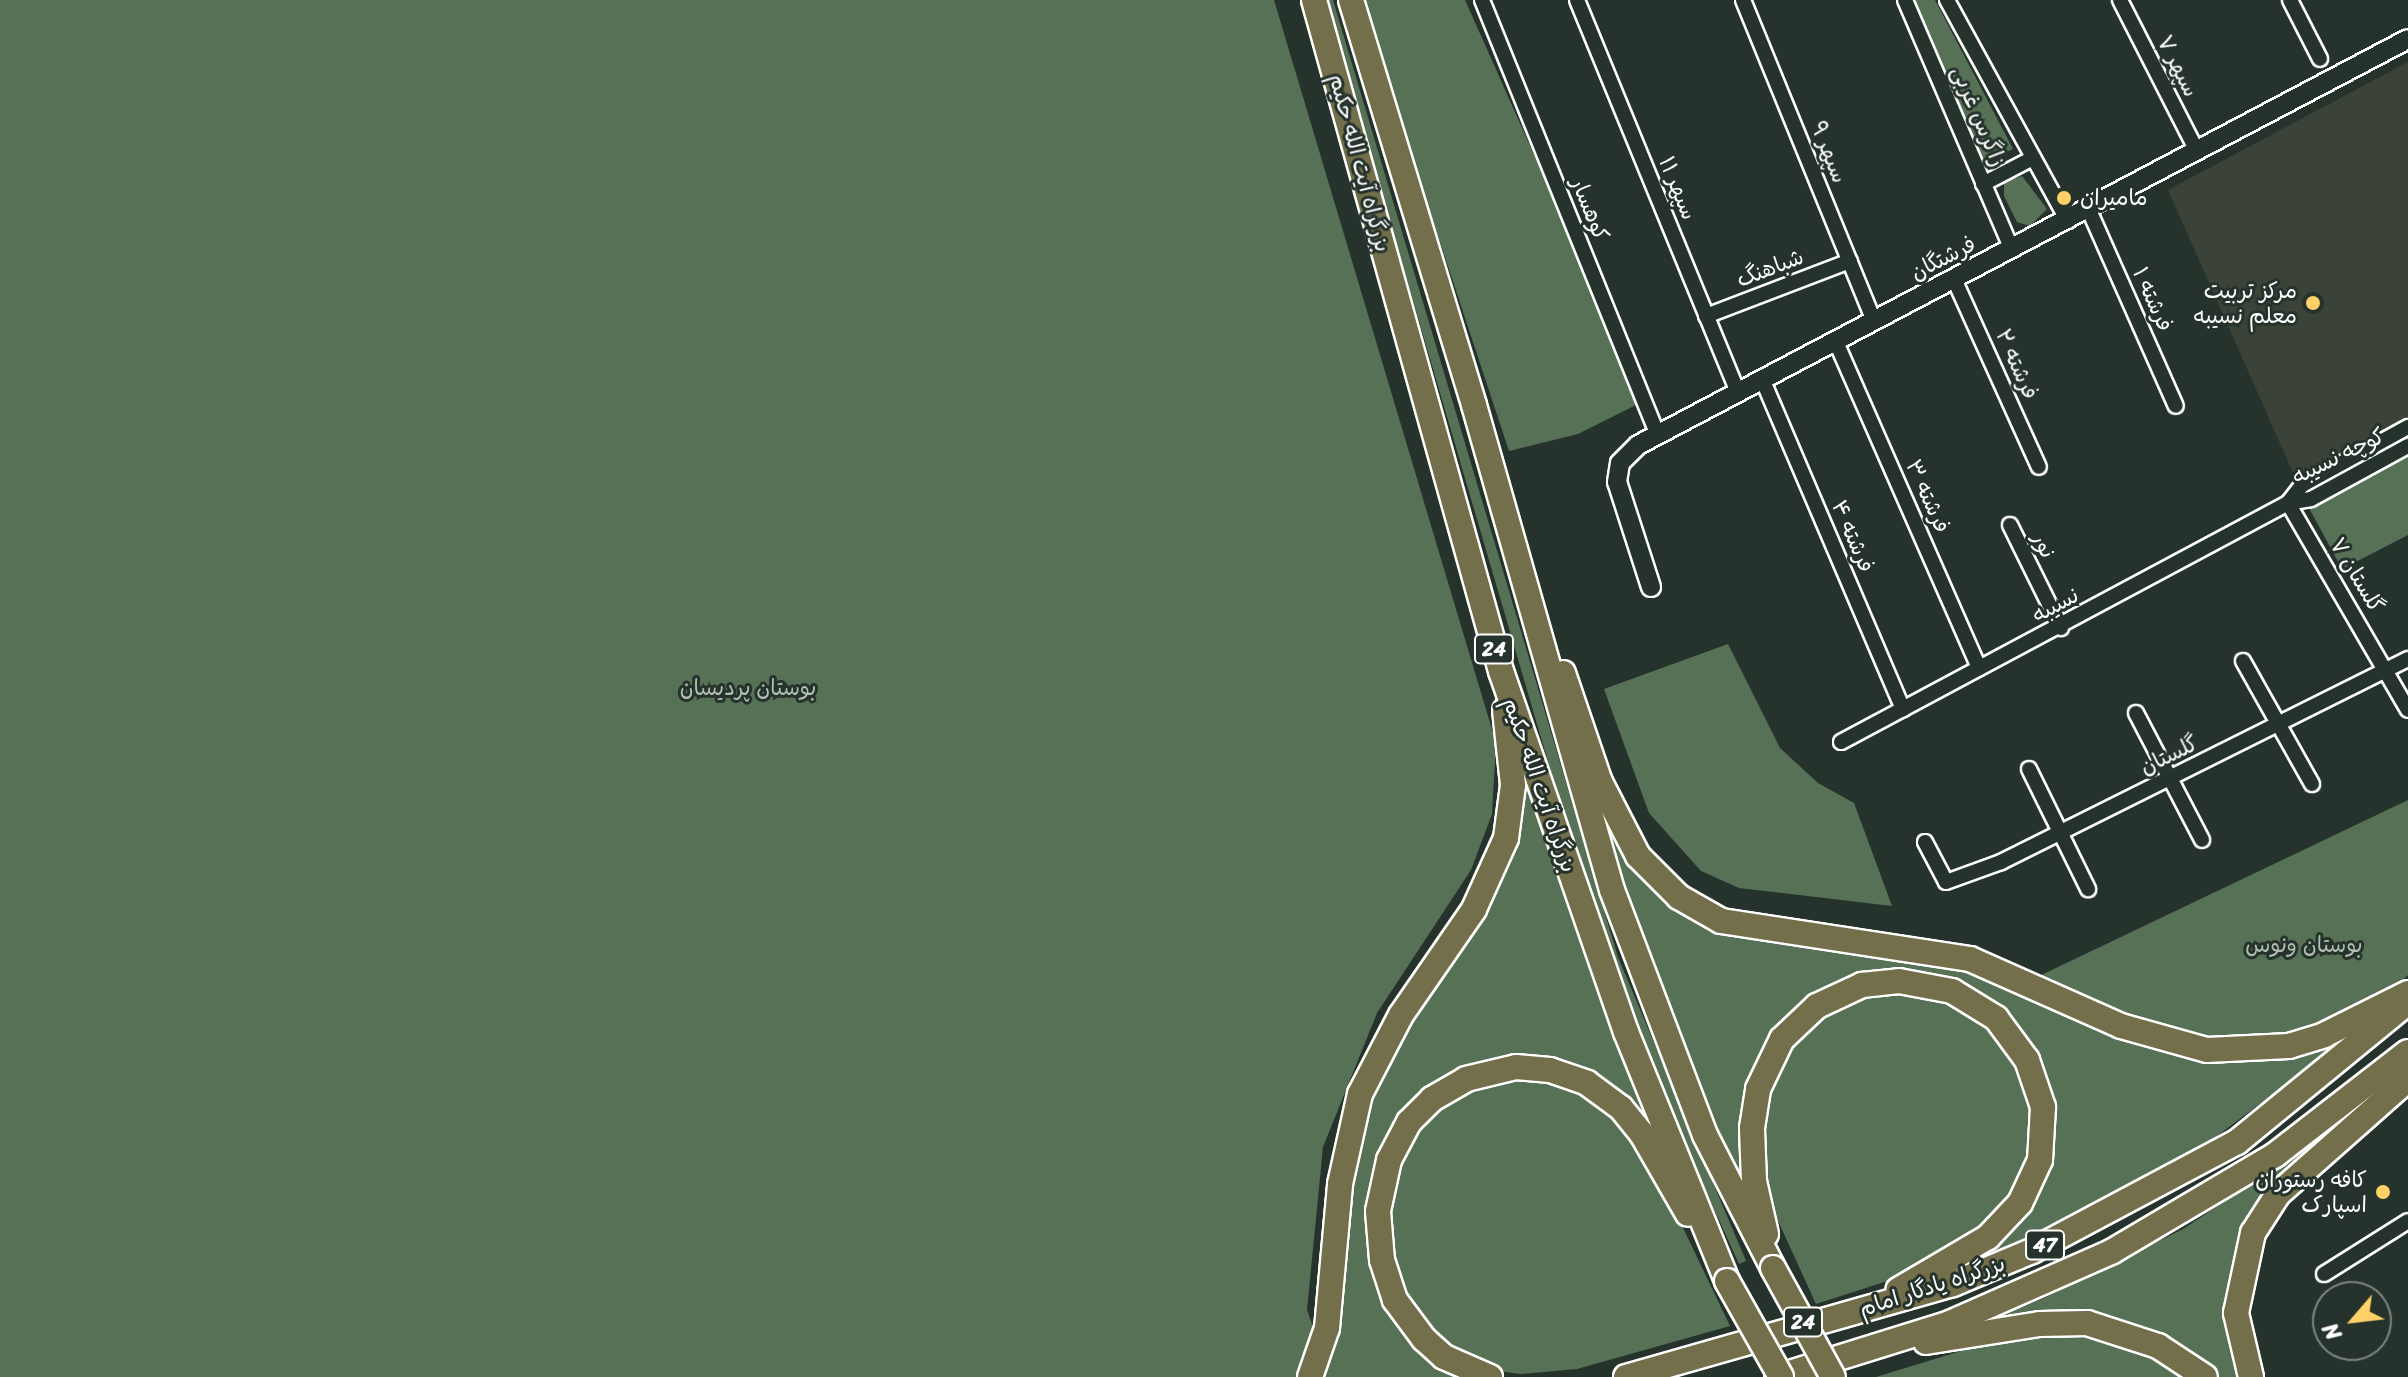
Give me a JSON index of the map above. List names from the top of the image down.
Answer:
{
  "streets": {
    "highway": [
      "بزرگراه آیت الله حکیم",
      "24",
      "47",
      "بزرگراه یادگار امام"
    ],
    "street": [
      "سپهر ۷",
      "زاگرس غربی",
      "سپهر ۹",
      "سپهر ۱۱",
      "کوهسار",
      "فرشتگان",
      "شباهنگ",
      "فرشته ۱",
      "فرشته ۲",
      "کوچه نسیبه",
      "فرشته ۳",
      "فرشته ۴",
      "نور",
      "گلستان ۷",
      "نسیبه",
      "گلستان"
    ]
  },
  "crossings": [
    ["سپهر ۷", "فرشتگان"],
    ["زاگرس غربی", "فرشتگان"],
    ["سپهر ۹", "فرشتگان"],
    ["سپهر ۹", "شباهنگ"],
    ["بزرگراه آیت الله حکیم", "24"],
    ["سپهر ۱۱", "فرشتگان"],
    ["سپهر ۱۱", "شباهنگ"],
    ["کوهسار", "فرشتگان"],
    ["فرشتگان", "فرشته ۱"],
    ["فرشتگان", "فرشته ۲"],
    ["فرشتگان", "فرشته ۳"],
    ["فرشتگان", "فرشته ۴"],
    ["کوچه نسیبه", "گلستان ۷"],
    ["کوچه نسیبه", "نسیبه"],
    ["فرشته ۳", "نسیبه"],
    ["فرشته ۴", "نسیبه"],
    ["نور", "نسیبه"],
    ["گلستان ۷", "نسیبه"],
    ["گلستان ۷", "گلستان"],
    ["24", "بزرگراه یادگار امام"]
  ],
  "parks": ["بوستان پردیسان", "بوستان ونوس"],
  "places": ["مامیران", "مرکز تربیت معلم نسیبه", "کافه رستوران اسپارک"],
  "north": "bottom left"
}
